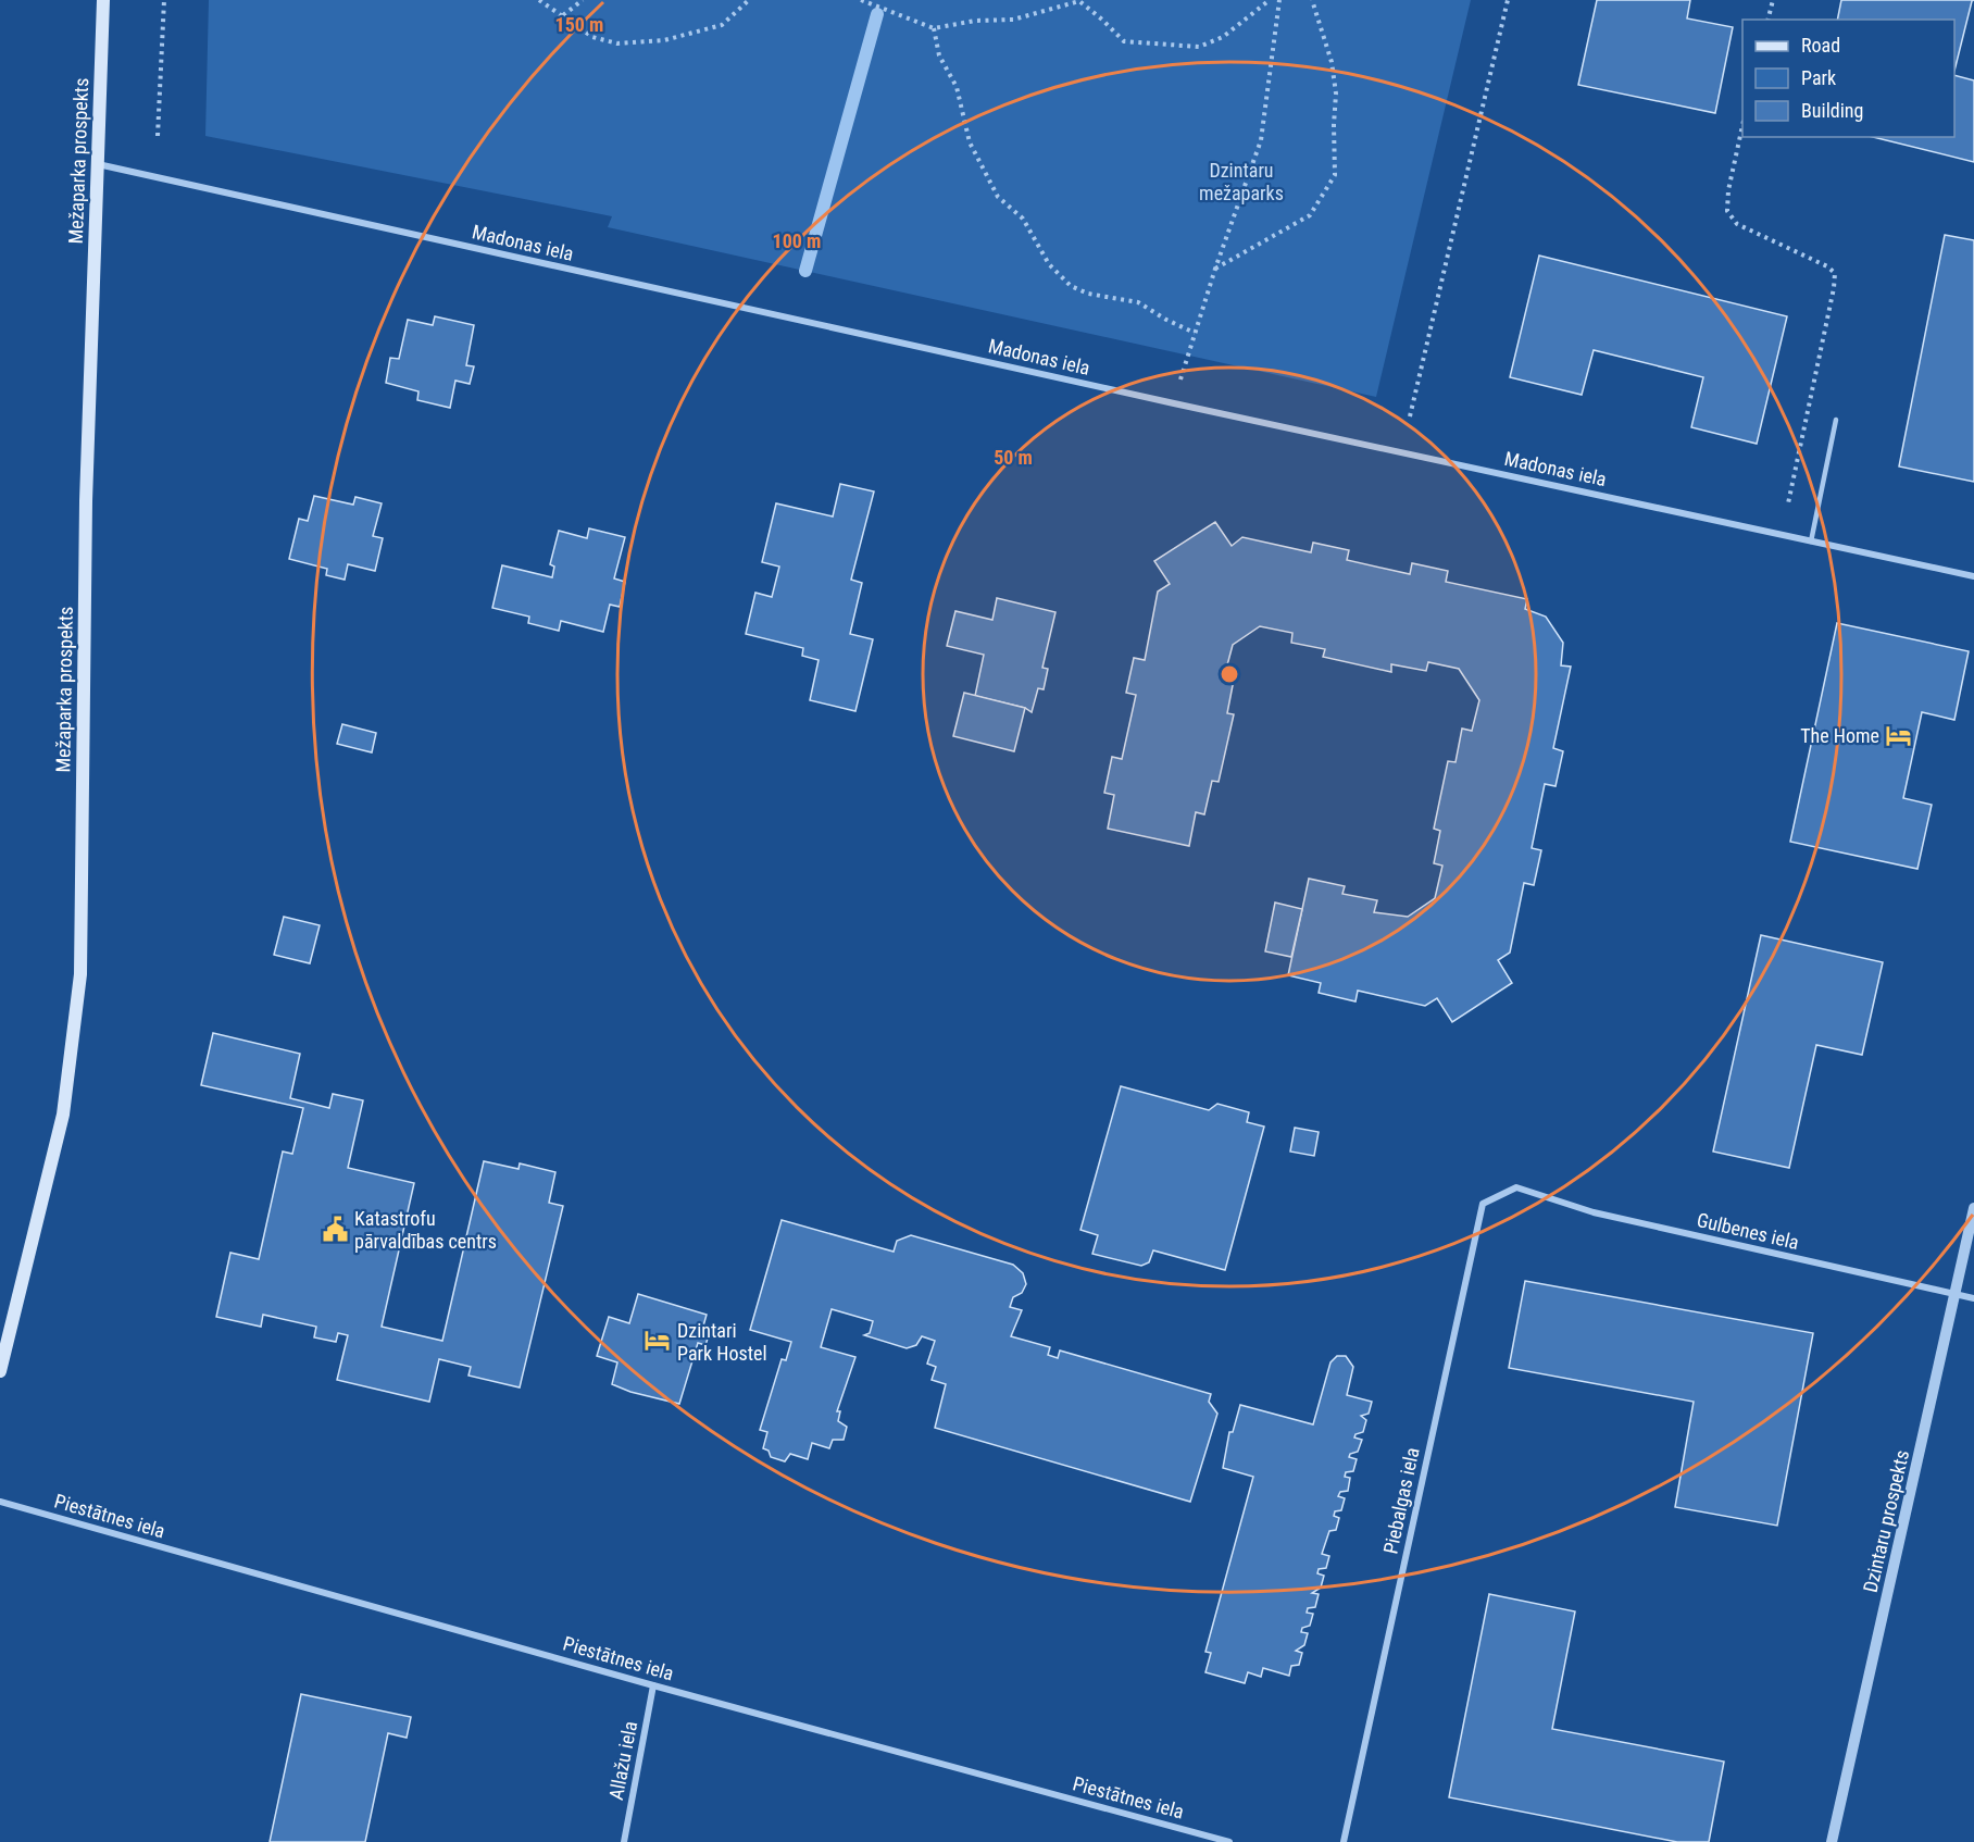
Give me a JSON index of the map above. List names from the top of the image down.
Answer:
{
  "streets": {
    "main road": ["Mežaparka prospekts"],
    "street": [
      "Madonas iela",
      "Gulbenes iela",
      "Piebalgas iela",
      "Piestātnes iela",
      "Dzintaru prospekts",
      "Allažu iela"
    ]
  },
  "crossings": [
    ["Mežaparka prospekts", "Madonas iela"],
    ["Gulbenes iela", "Piebalgas iela"],
    ["Gulbenes iela", "Dzintaru prospekts"],
    ["Piestātnes iela", "Allažu iela"]
  ],
  "parks": ["Dzintaru mežaparks"],
  "places": {
    "hotel": ["The Home", "Dzintari Park Hostel"],
    "public building": ["Katastrofu pārvaldības centrs"]
  },
  "legend": ["Road", "Park", "Building"],
  "rings": ["150 m", "100 m", "50 m"]
}
